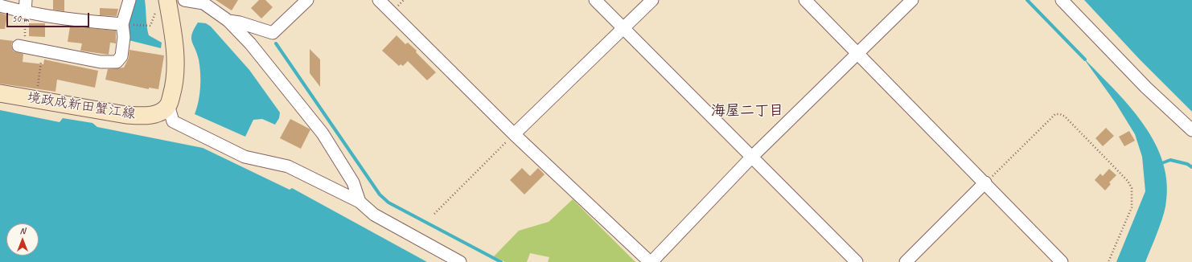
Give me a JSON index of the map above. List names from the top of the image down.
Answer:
{
  "streets": {
    "main road": ["境政成新田蟹江線"]
  },
  "districts": ["海屋二丁目"],
  "scale_bar": "50 m",
  "north": "top"
}
